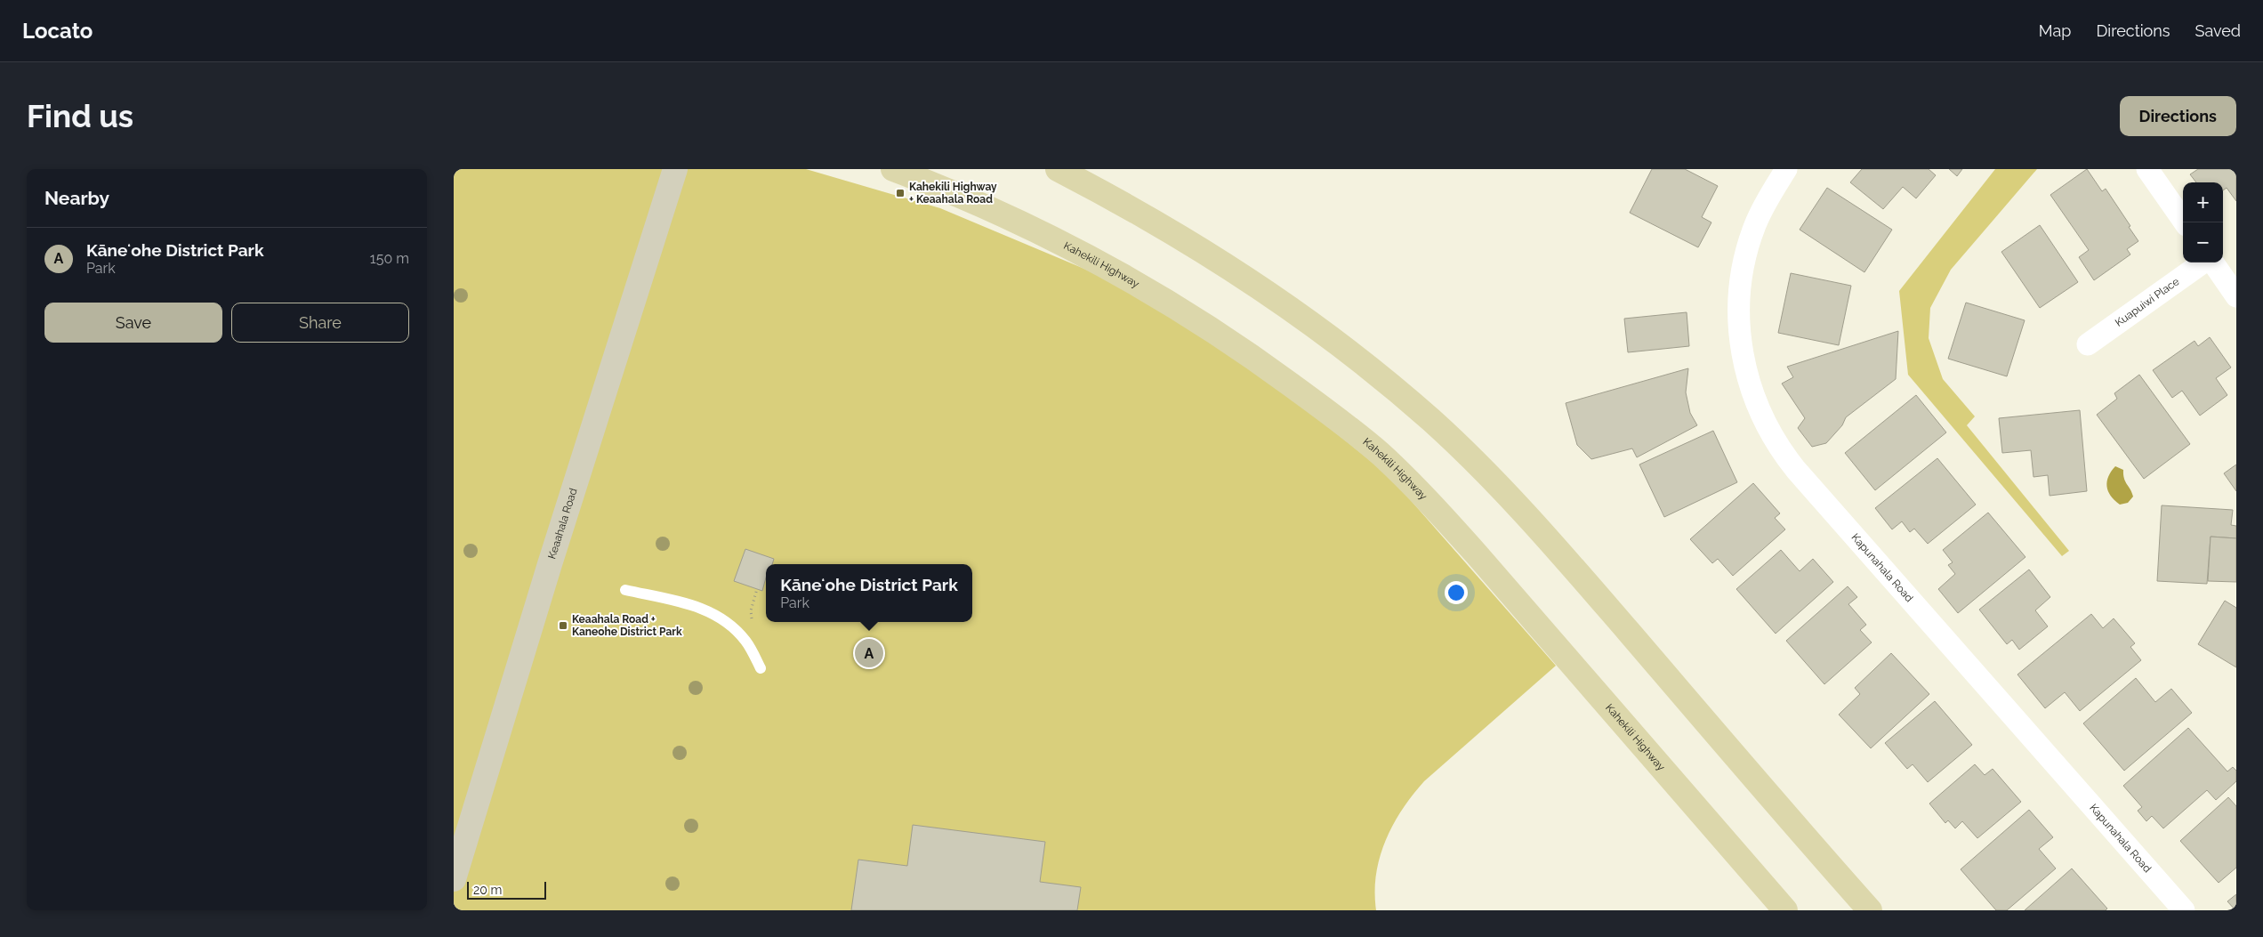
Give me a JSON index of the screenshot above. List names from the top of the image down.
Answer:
{
  "streets": {
    "main road": ["Kahekili Highway"],
    "street": ["Kuapuiwi Place", "Keaahala Road", "Kapunahala Road"]
  },
  "places": {
    "transit": ["Kahekili Highway + Keaahala Road", "Keaahala Road + Kaneohe District Park"]
  },
  "scale_bar": "20 m",
  "page": {
    "header": "Locato",
    "nav": ["Map", "Directions", "Saved"],
    "buttons": [
      "Directions",
      ["Save", "Share"]
    ],
    "title": "Find us",
    "heading": "Nearby",
    "map_buttons": ["+", "−"],
    "list": [
      {
        "mark": "A",
        "name": "Kāneʻohe District Park",
        "note": "Park",
        "value": "150 m"
      }
    ],
    "popup": ["Kāneʻohe District Park", "Park"],
    "pins": "A",
    "scale": "20 m"
  }
}
